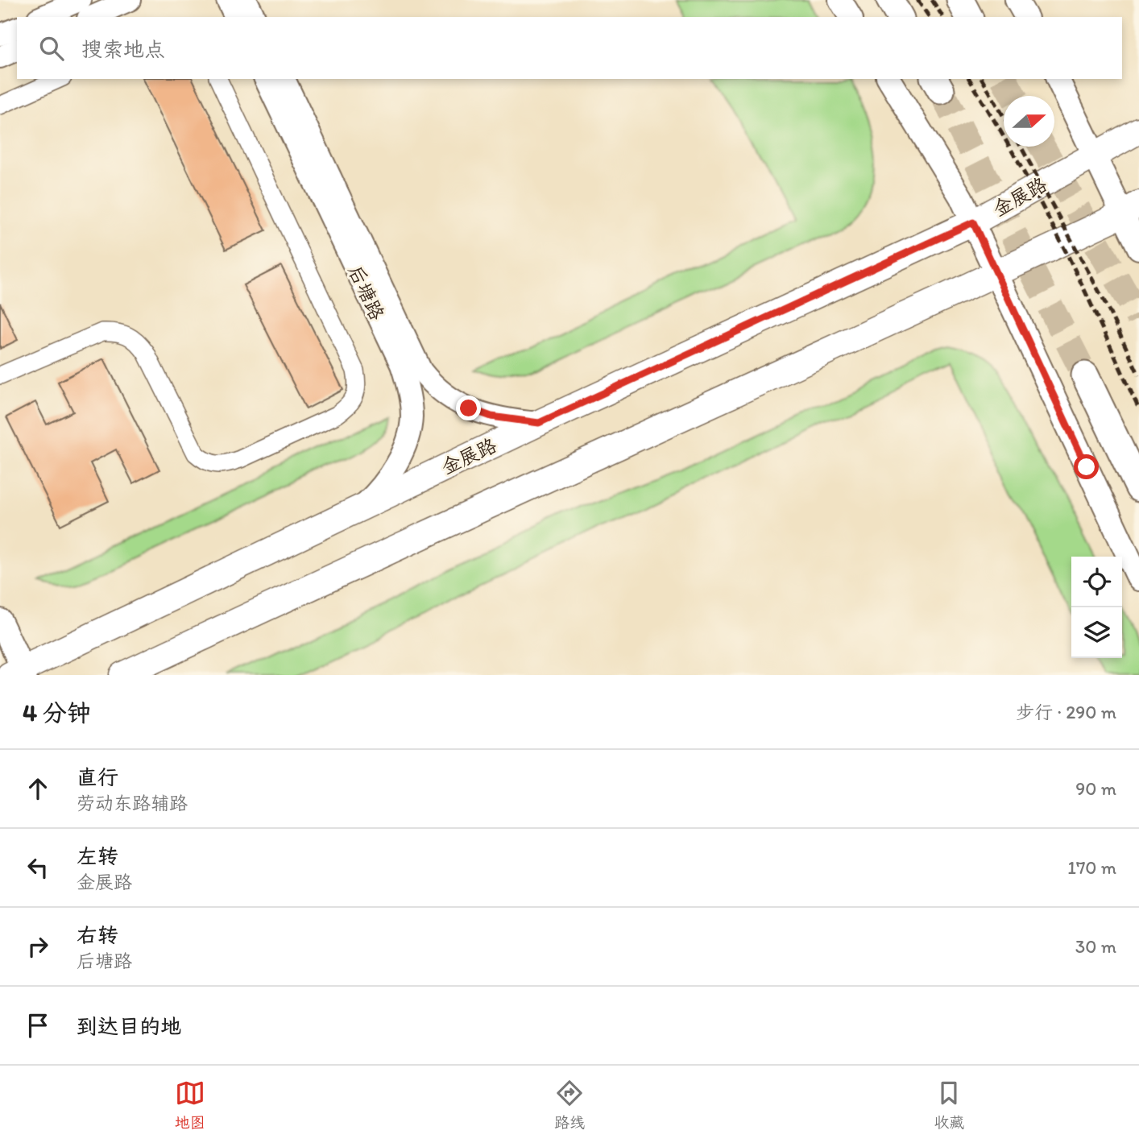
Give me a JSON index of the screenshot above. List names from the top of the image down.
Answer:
{
  "streets": {
    "main road": ["金展路"],
    "street": ["后塘路"]
  },
  "crossings": [
    ["金展路", "后塘路"]
  ],
  "north": "right",
  "page": {
    "search": "搜索地点",
    "heading": ["4 分钟", "步行 · 290 m"],
    "list": [
      ["直行", "劳动东路辅路", "90 m"],
      ["左转", "金展路", "170 m"],
      ["右转", "后塘路", "30 m"],
      "到达目的地"
    ],
    "nav": ["地图", "路线", "收藏"]
  }
}
